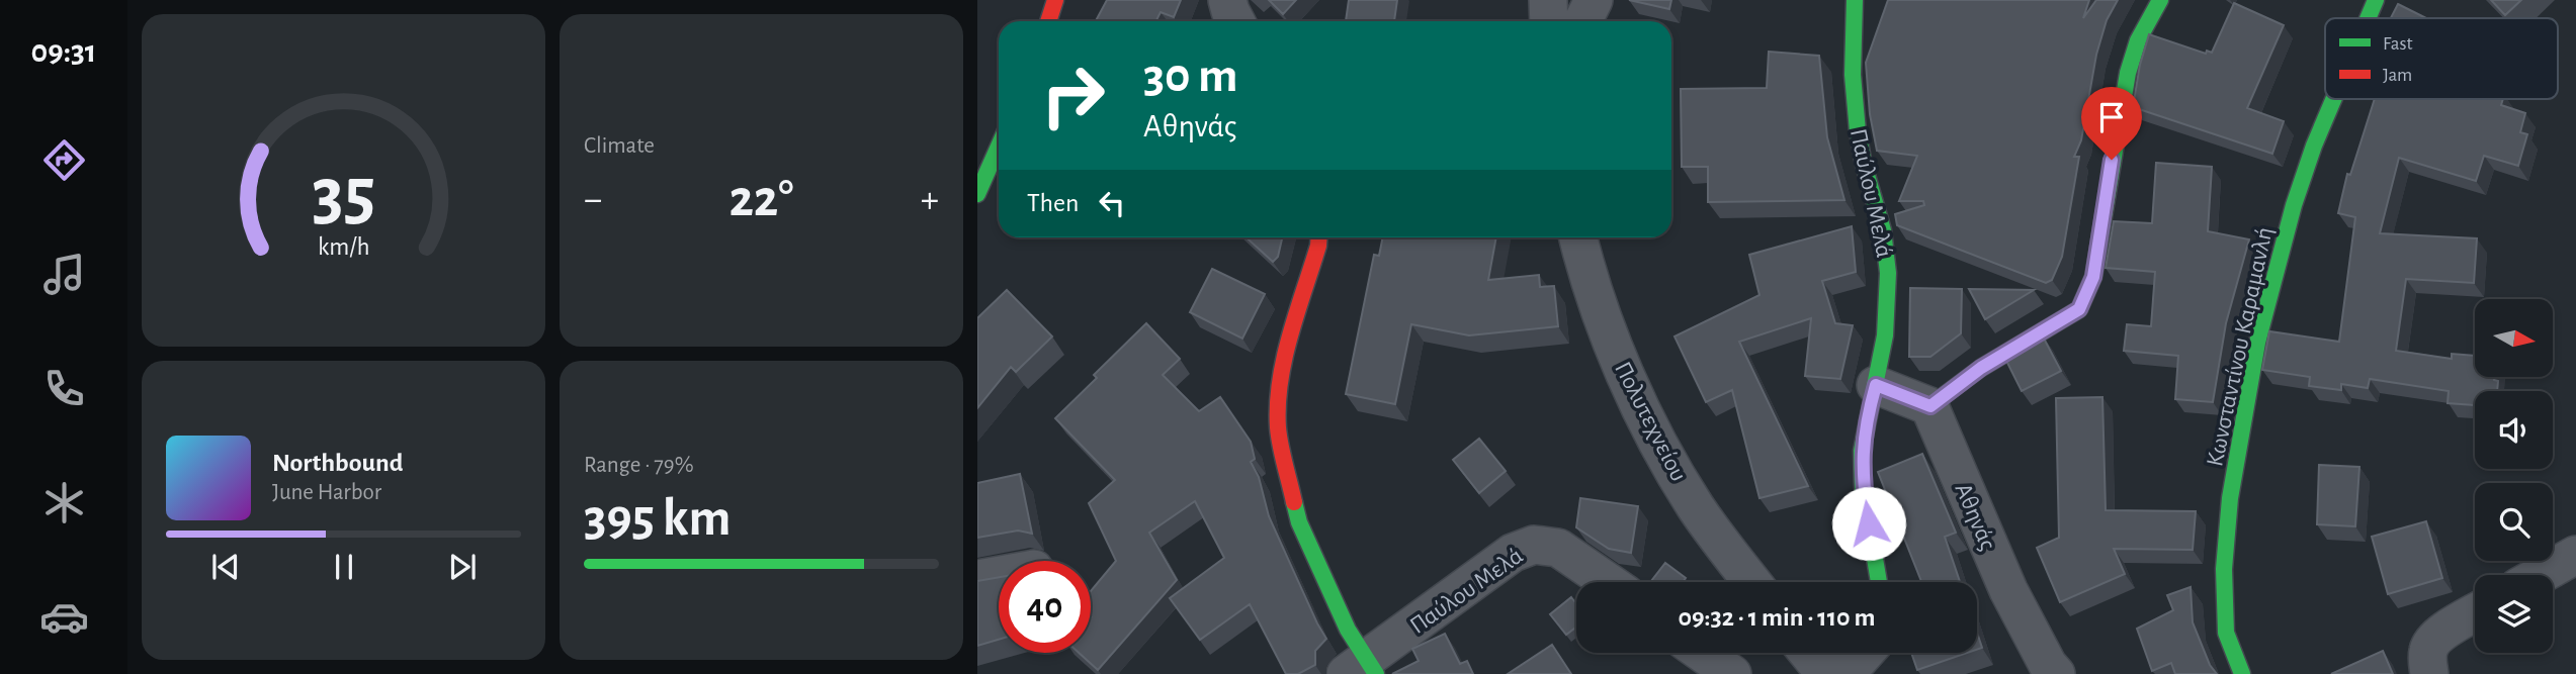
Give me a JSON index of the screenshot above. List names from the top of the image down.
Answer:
{
  "streets": {
    "street": [
      "Παύλου Μελά",
      "Κωνσταντίνου Καραμανλή",
      "Πολυτεχνείου",
      "Αθηνάς"
    ]
  },
  "legend": ["Fast", "Jam"],
  "north": "right",
  "page": {
    "tabs": "09:31",
    "tile": [
      "Climate",
      ["Range · 79%", "395 km"]
    ],
    "turn": ["30 m", "Αθηνάς"],
    "then": "Then",
    "heat": ["−", "22°", "+"],
    "song": ["Northbound", "June Harbor"],
    "limit": "40",
    "trip": "09:32 · 1 min · 110 m",
    "gauge": ["35", "km/h"]
  }
}
